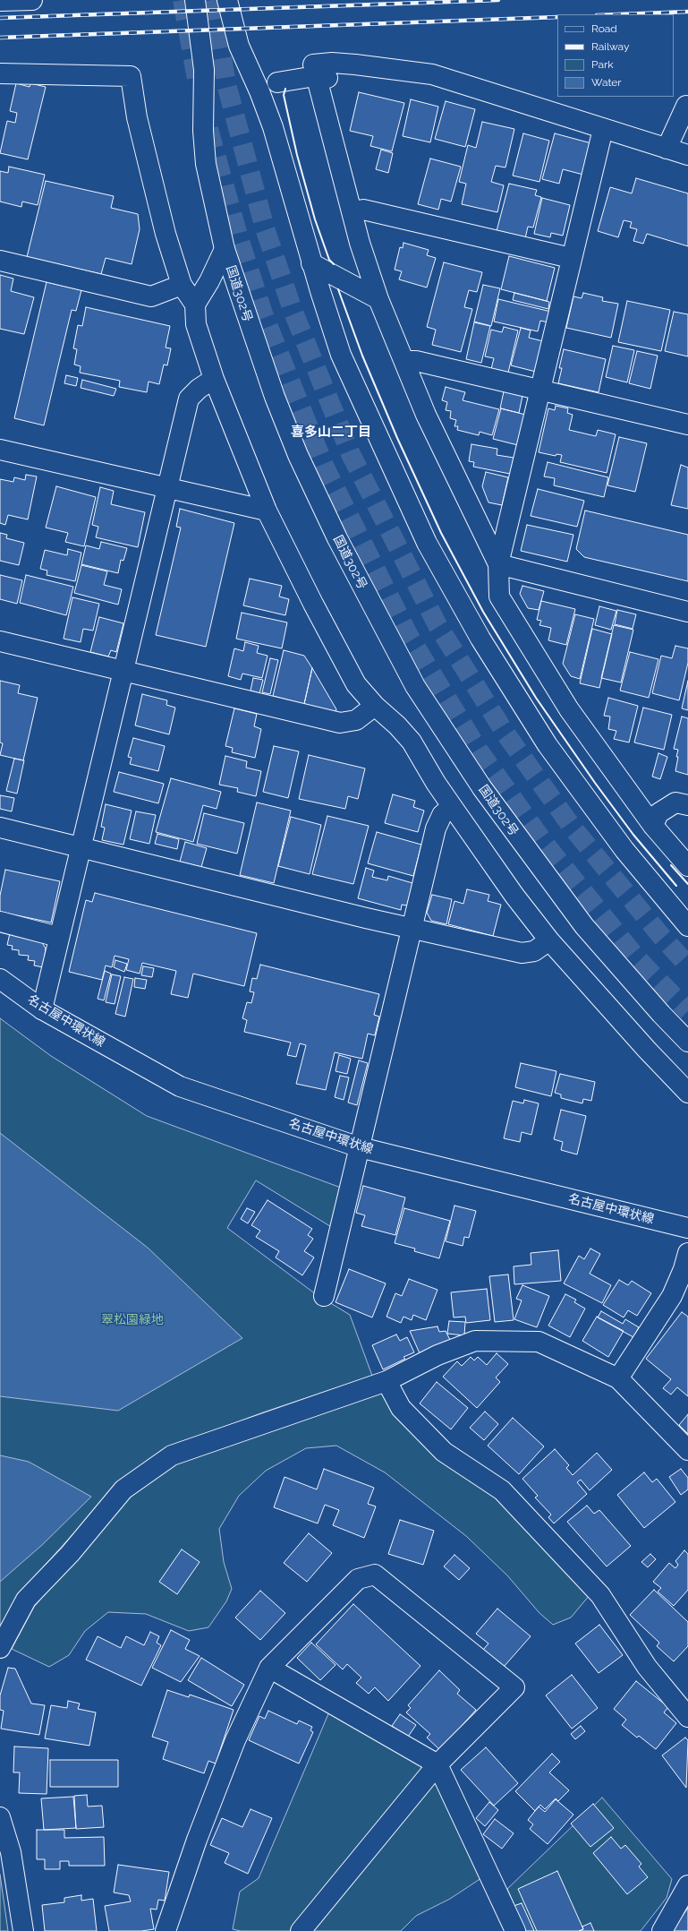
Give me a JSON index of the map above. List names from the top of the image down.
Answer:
{
  "streets": {
    "main road": ["国道302号", "名古屋中環状線"]
  },
  "districts": ["喜多山二丁目"],
  "parks": ["翠松園緑地"],
  "legend": [
    "Road",
    "Railway",
    "Park",
    "Water"
  ]
}
